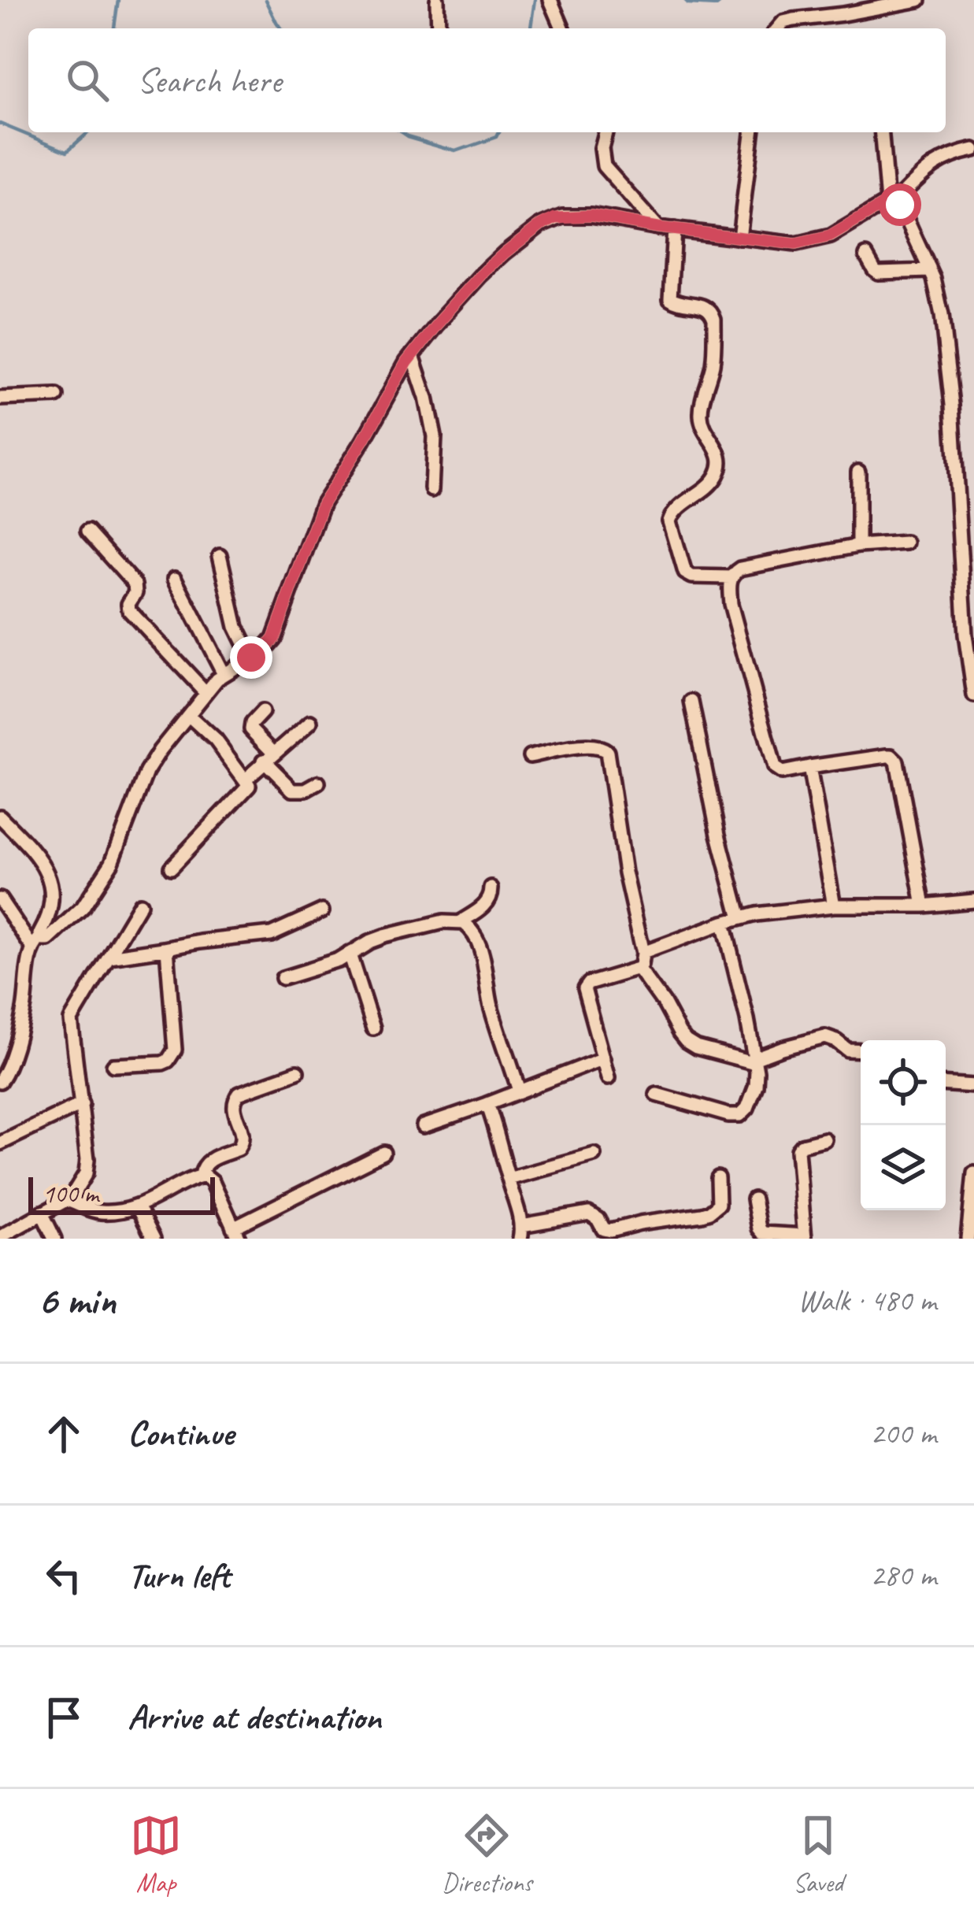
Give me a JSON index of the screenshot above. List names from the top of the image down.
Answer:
{
  "scale_bar": "100 m",
  "page": {
    "search": "Search here",
    "scale": "100 m",
    "heading": ["6 min", "Walk · 480 m"],
    "list": [
      ["Continue", "200 m"],
      ["Turn left", "280 m"],
      "Arrive at destination"
    ],
    "nav": ["Map", "Directions", "Saved"]
  }
}
